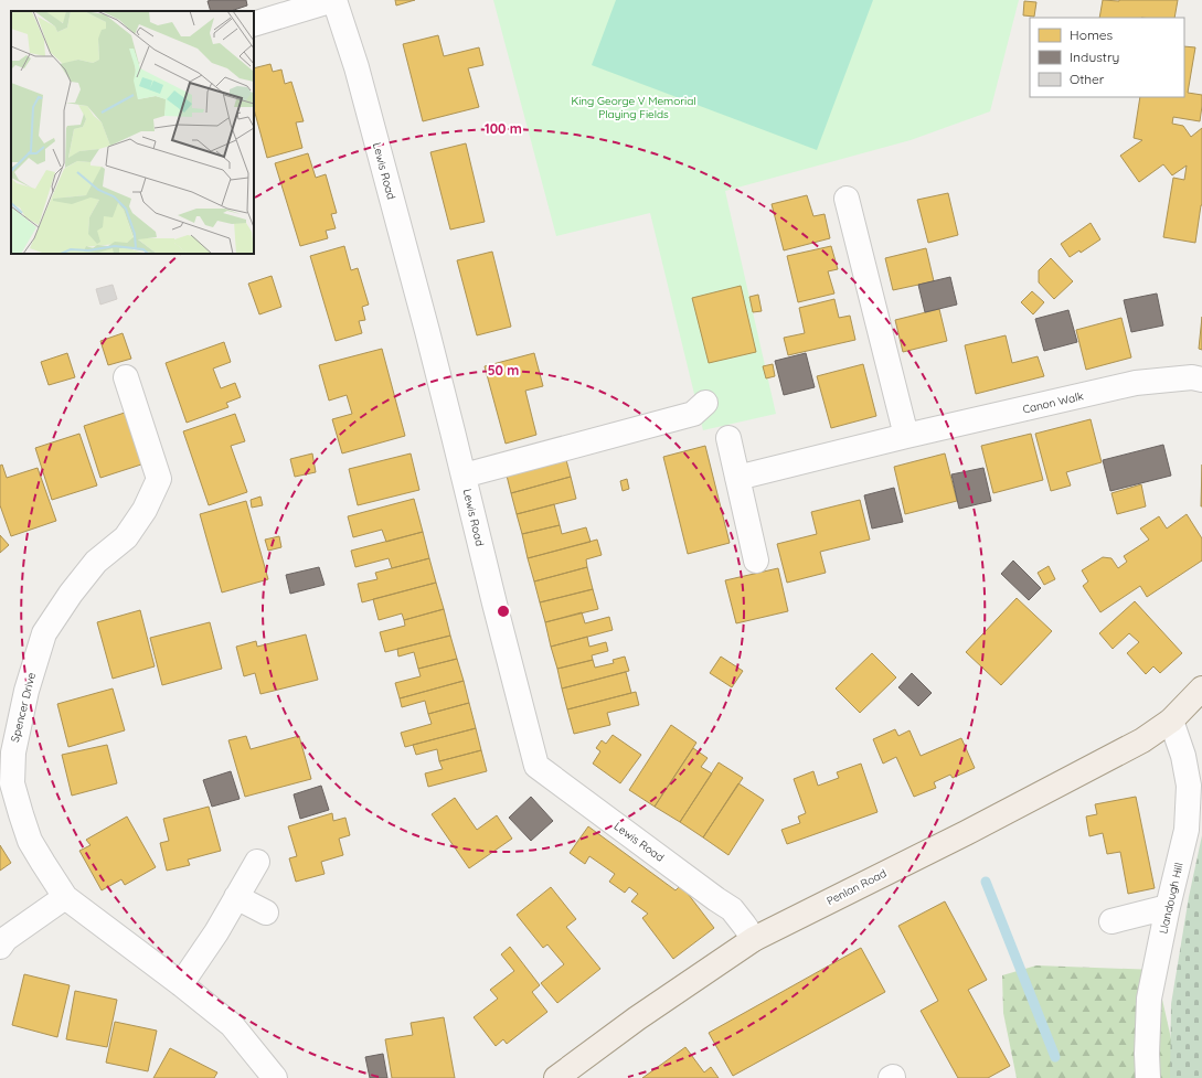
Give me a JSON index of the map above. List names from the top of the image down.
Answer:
{
  "streets": {
    "main road": ["Penlan Road"],
    "street": [
      "Lewis Road",
      "Canon Walk",
      "Spencer Drive",
      "Llandough Hill"
    ]
  },
  "crossings": [
    ["Lewis Road", "Penlan Road"],
    ["Penlan Road", "Llandough Hill"]
  ],
  "parks": ["King George V Memorial Playing Fields"],
  "legend": ["Homes", "Industry", "Other"],
  "rings": ["100 m", "50 m"]
}
